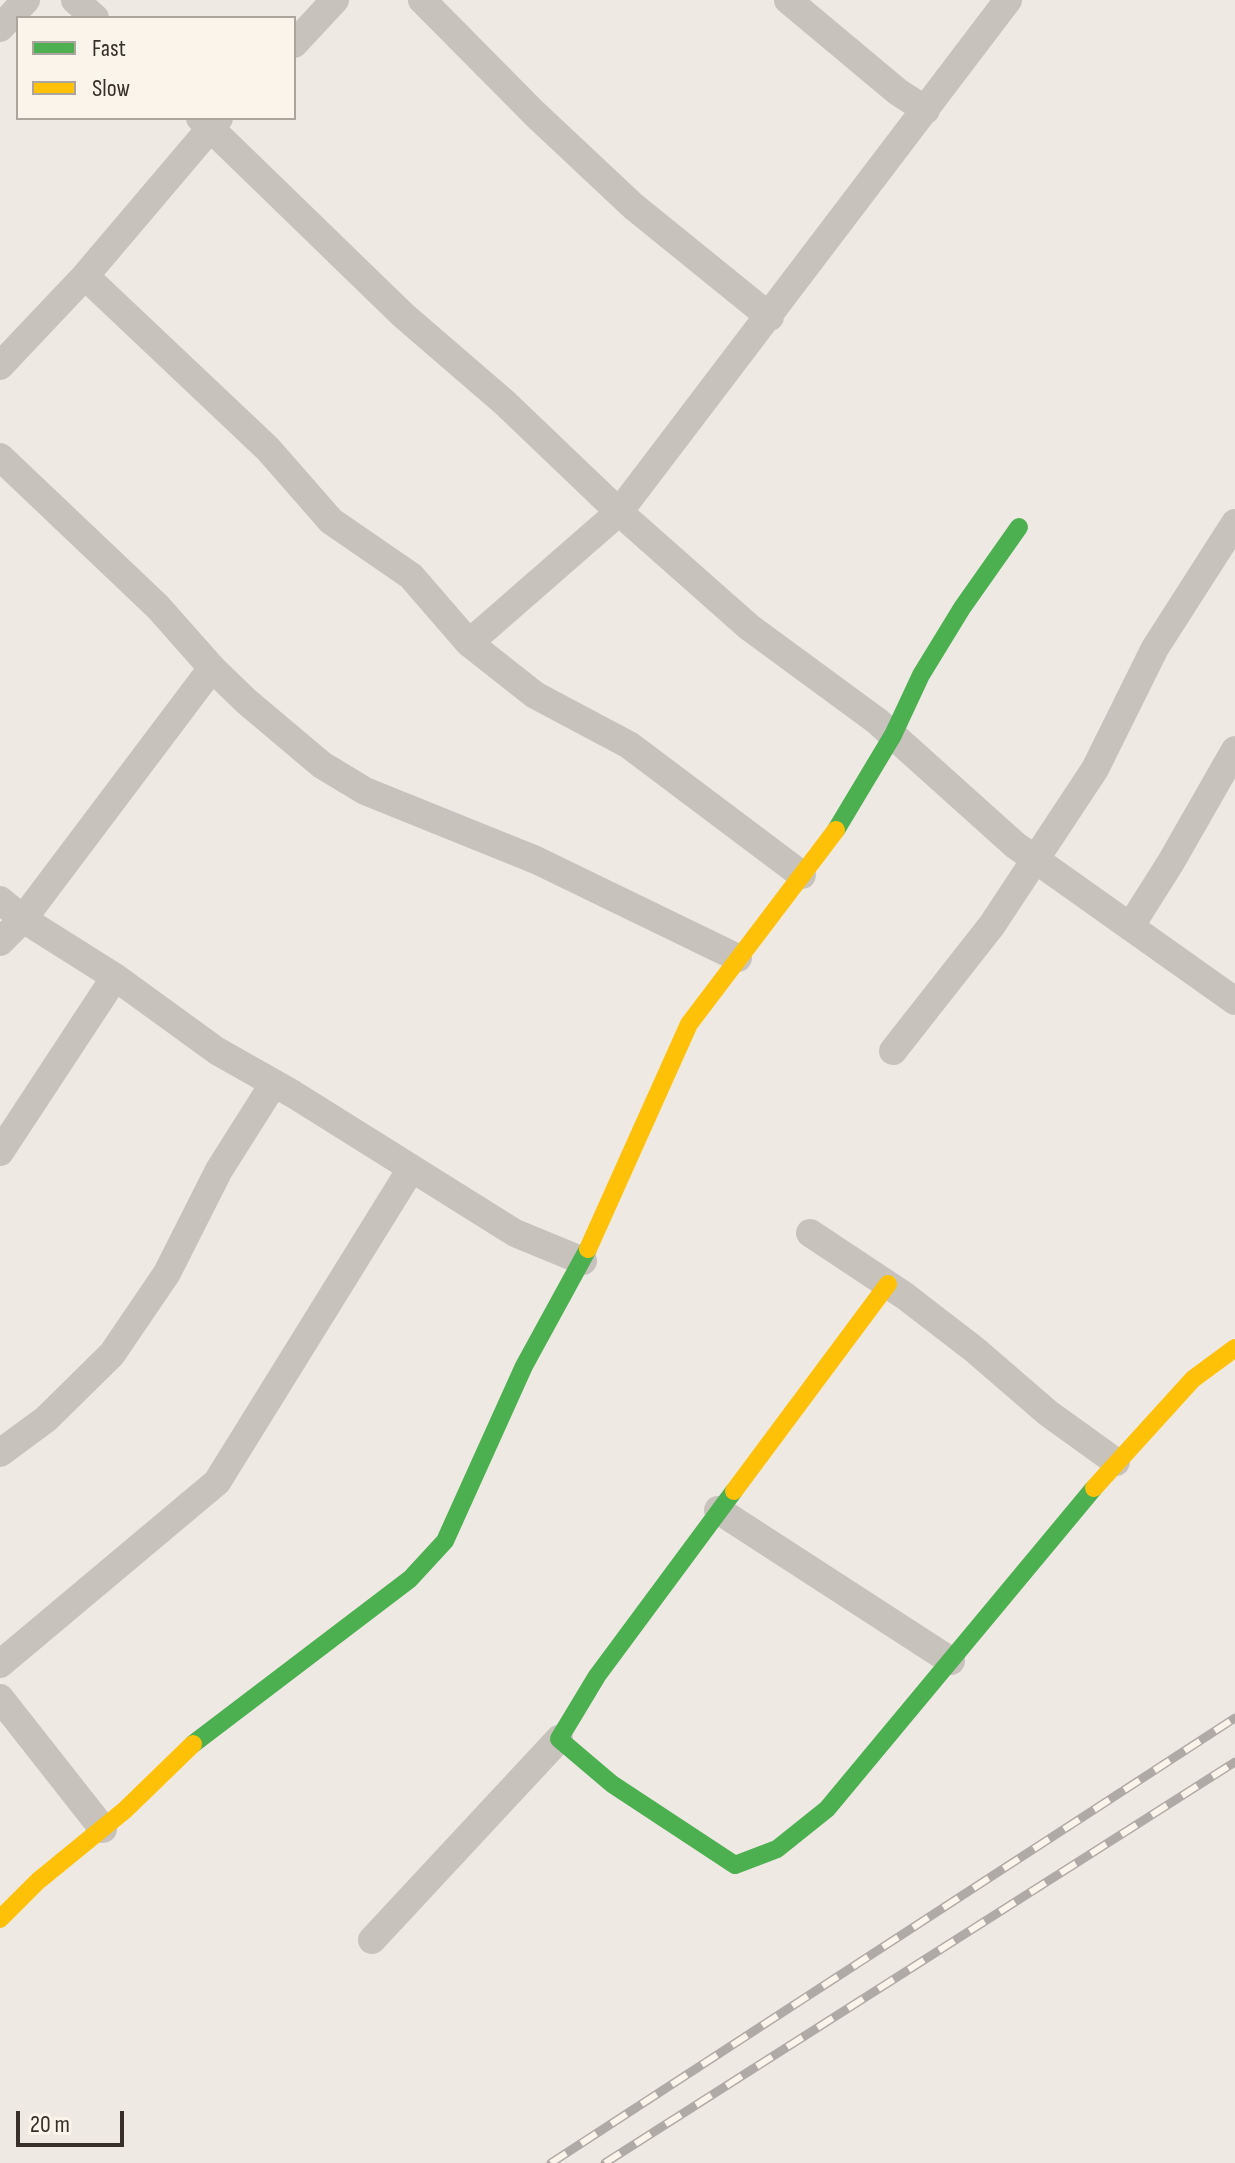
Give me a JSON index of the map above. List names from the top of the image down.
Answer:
{
  "legend": ["Fast", "Slow"],
  "scale_bar": "20 m"
}
